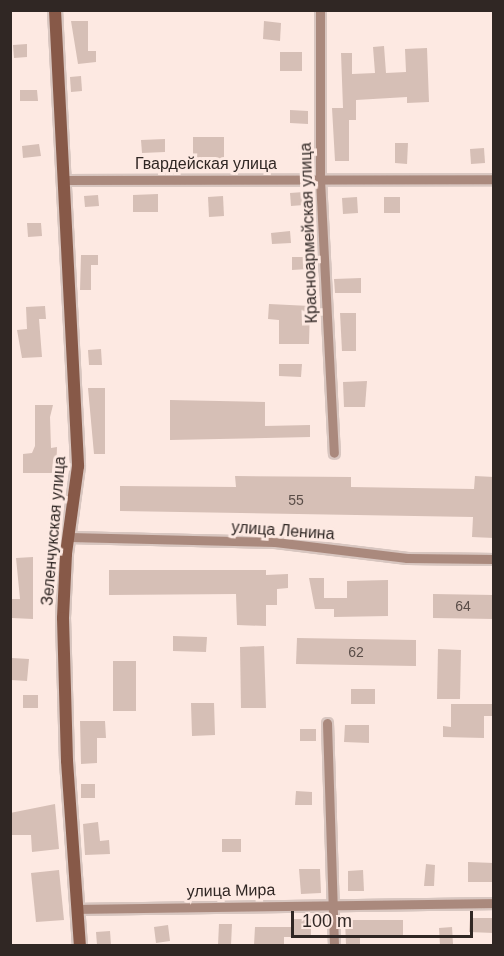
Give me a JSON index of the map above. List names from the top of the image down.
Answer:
{
  "streets": {
    "street": [
      "Гвардейская улица",
      "Красноармейская улица",
      "Зеленчукская улица",
      "улица Ленина",
      "улица Мира"
    ]
  },
  "crossings": [
    ["Гвардейская улица", "Красноармейская улица"],
    ["Гвардейская улица", "Зеленчукская улица"],
    ["Зеленчукская улица", "улица Ленина"],
    ["Зеленчукская улица", "улица Мира"]
  ],
  "house_numbers": ["55", "64", "62"],
  "scale_bar": "100 m"
}
